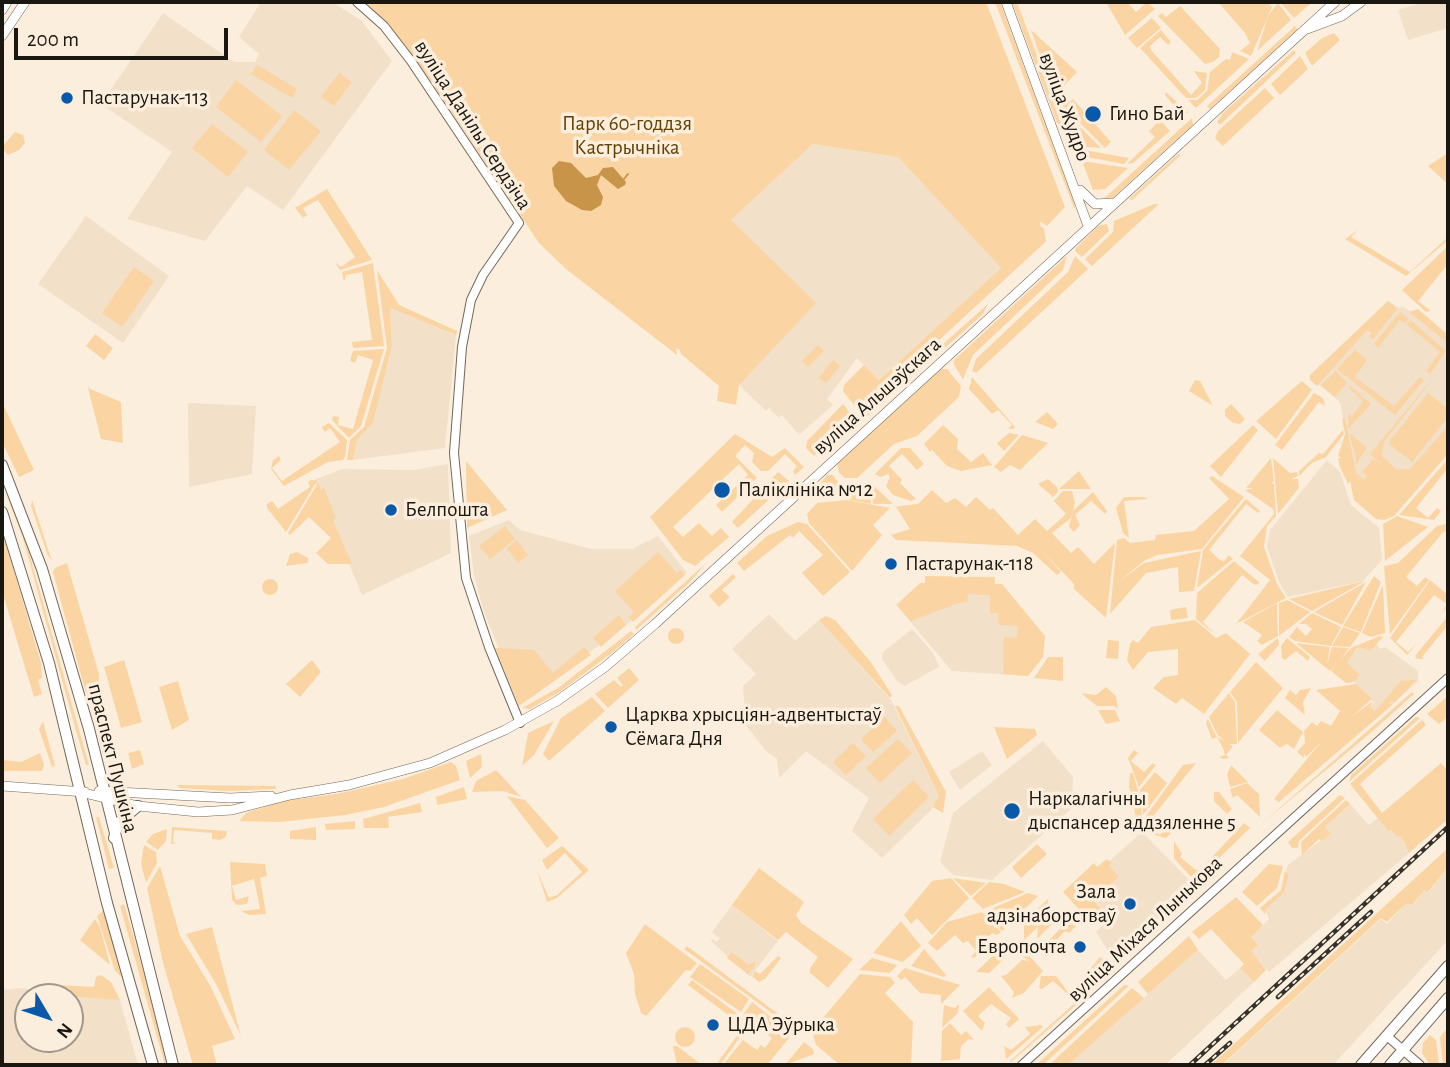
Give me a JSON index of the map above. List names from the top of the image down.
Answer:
{
  "streets": {
    "main road": ["вуліца Жудро", "вуліца Альшэўскага", "праспект Пушкіна"],
    "street": ["вуліца Данілы Сердзіча", "вуліца Міхася Лынькова"]
  },
  "crossings": [
    ["вуліца Жудро", "вуліца Альшэўскага"],
    ["вуліца Данілы Сердзіча", "вуліца Альшэўскага"],
    ["вуліца Альшэўскага", "праспект Пушкіна"]
  ],
  "parks": ["Парк 60-годдзя Кастрычніка"],
  "places": [
    "Пастарунак-113",
    "Гино Бай",
    "Паліклініка №12",
    "Белпошта",
    "Пастарунак-118",
    "Царква хрысціян-адвентыстаў Сёмага Дня",
    "Наркалагічны дыспансер аддзяленне 5",
    "Зала адзінаборстваў",
    "Европочта",
    "ЦДА Эўрыка"
  ],
  "scale_bar": "200 m",
  "north": "bottom right"
}
